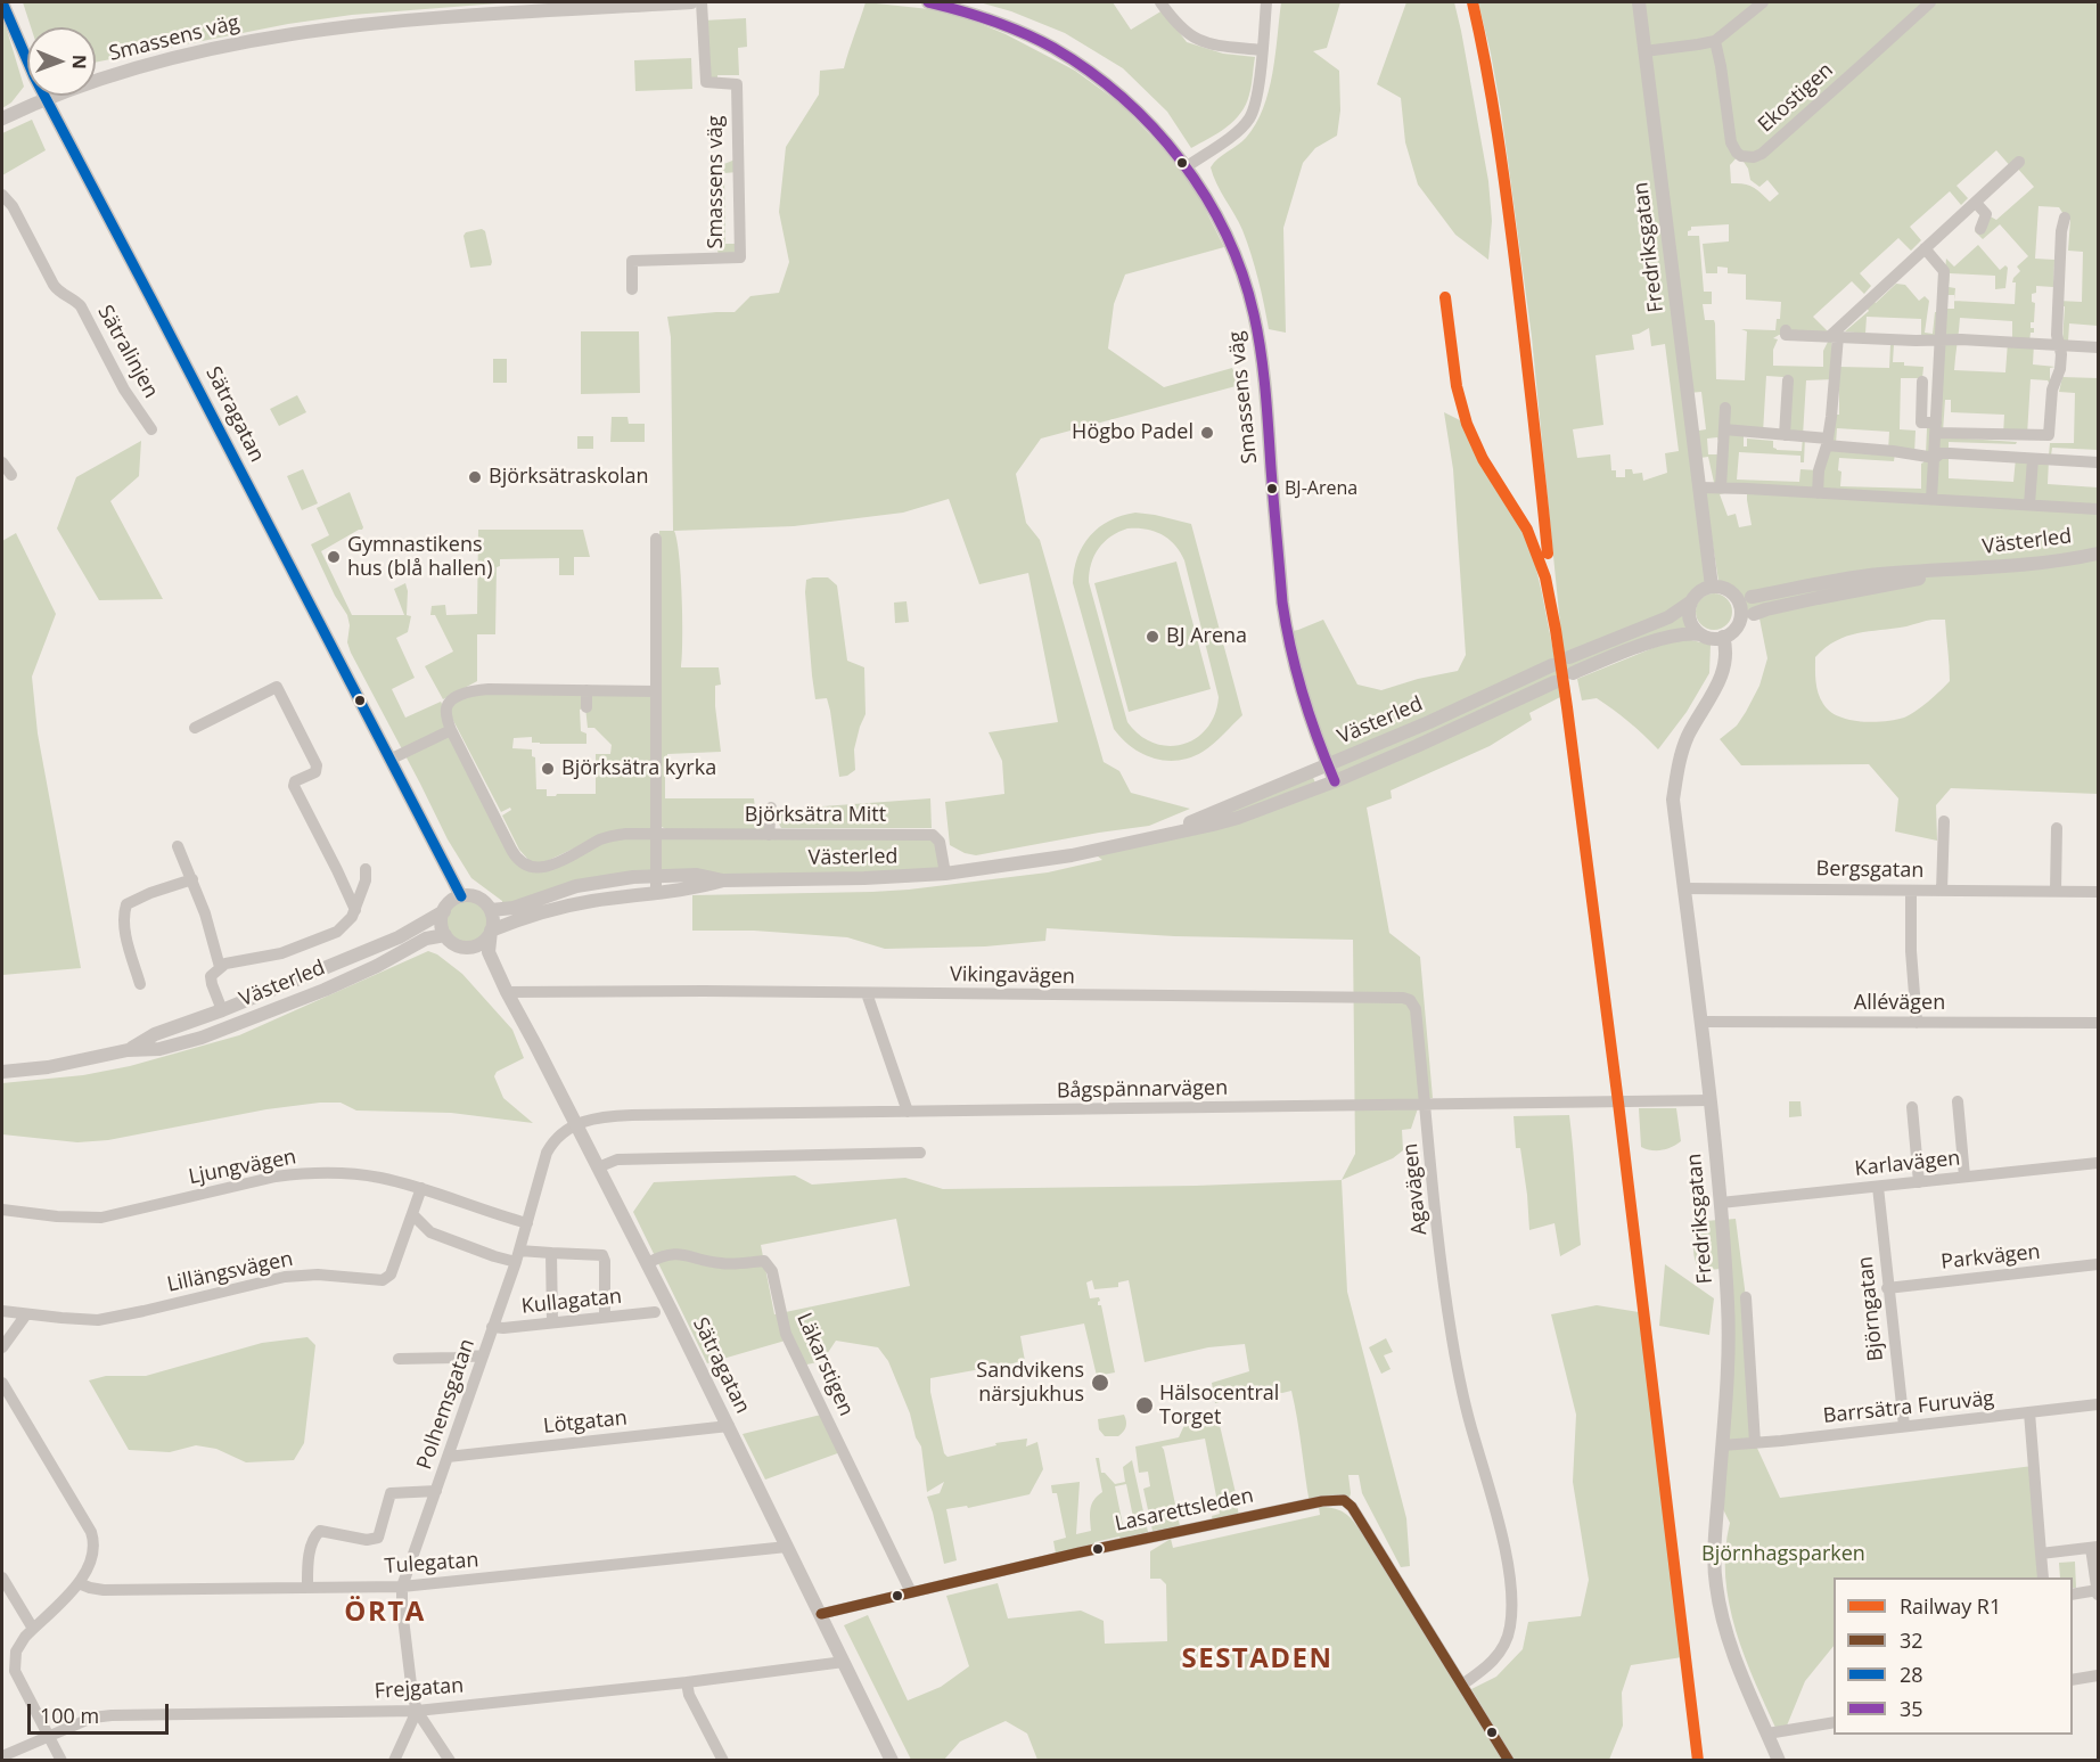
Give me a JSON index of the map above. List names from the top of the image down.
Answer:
{
  "streets": {
    "street": [
      "Smassens väg",
      "Ekostigen",
      "Fredriksgatan",
      "Sätralinjen",
      "Sätragatan",
      "Västerled",
      "Björksätra Mitt",
      "Bergsgatan",
      "Vikingavägen",
      "Allévägen",
      "Bågspännarvägen",
      "Karlavägen",
      "Ljungvägen",
      "Agavägen",
      "Parkvägen",
      "Lillängsvägen",
      "Kullagatan",
      "Björngatan",
      "Läkarstigen",
      "Polhemsgatan",
      "Barrsätra Furuväg",
      "Lötgatan",
      "Lasarettsleden",
      "Tulegatan",
      "Frejgatan"
    ]
  },
  "crossings": [
    ["Smassens väg", "Sätragatan"],
    ["Smassens väg", "Västerled"],
    ["Fredriksgatan", "Västerled"],
    ["Fredriksgatan", "Bergsgatan"],
    ["Fredriksgatan", "Allévägen"],
    ["Fredriksgatan", "Bågspännarvägen"],
    ["Fredriksgatan", "Karlavägen"],
    ["Fredriksgatan", "Barrsätra Furuväg"],
    ["Sätragatan", "Västerled"],
    ["Sätragatan", "Vikingavägen"],
    ["Sätragatan", "Bågspännarvägen"],
    ["Sätragatan", "Läkarstigen"],
    ["Sätragatan", "Polhemsgatan"],
    ["Sätragatan", "Lötgatan"],
    ["Sätragatan", "Lasarettsleden"],
    ["Sätragatan", "Tulegatan"],
    ["Sätragatan", "Frejgatan"],
    ["Västerled", "Björksätra Mitt"],
    ["Vikingavägen", "Bågspännarvägen"],
    ["Vikingavägen", "Agavägen"],
    ["Bågspännarvägen", "Agavägen"],
    ["Bågspännarvägen", "Polhemsgatan"],
    ["Karlavägen", "Björngatan"],
    ["Ljungvägen", "Lillängsvägen"],
    ["Ljungvägen", "Polhemsgatan"],
    ["Agavägen", "Lasarettsleden"],
    ["Parkvägen", "Björngatan"],
    ["Kullagatan", "Polhemsgatan"],
    ["Björngatan", "Barrsätra Furuväg"],
    ["Läkarstigen", "Lasarettsleden"],
    ["Polhemsgatan", "Lötgatan"],
    ["Polhemsgatan", "Tulegatan"],
    ["Polhemsgatan", "Frejgatan"]
  ],
  "districts": ["ÖRTA", "SESTADEN"],
  "parks": ["Björnhagsparken"],
  "places": [
    "Högbo Padel",
    "Björksätraskolan",
    "BJ-Arena",
    "Gymnastikens hus (blå hallen)",
    "BJ Arena",
    "Björksätra kyrka",
    "Sandvikens närsjukhus",
    "Hälsocentral Torget"
  ],
  "lines": [
    "rail line R1",
    "transit line 28",
    "transit line 35",
    "transit line 32"
  ],
  "legend": [
    "Railway R1",
    "32",
    "28",
    "35"
  ],
  "scale_bar": "100 m",
  "north": "right"
}
